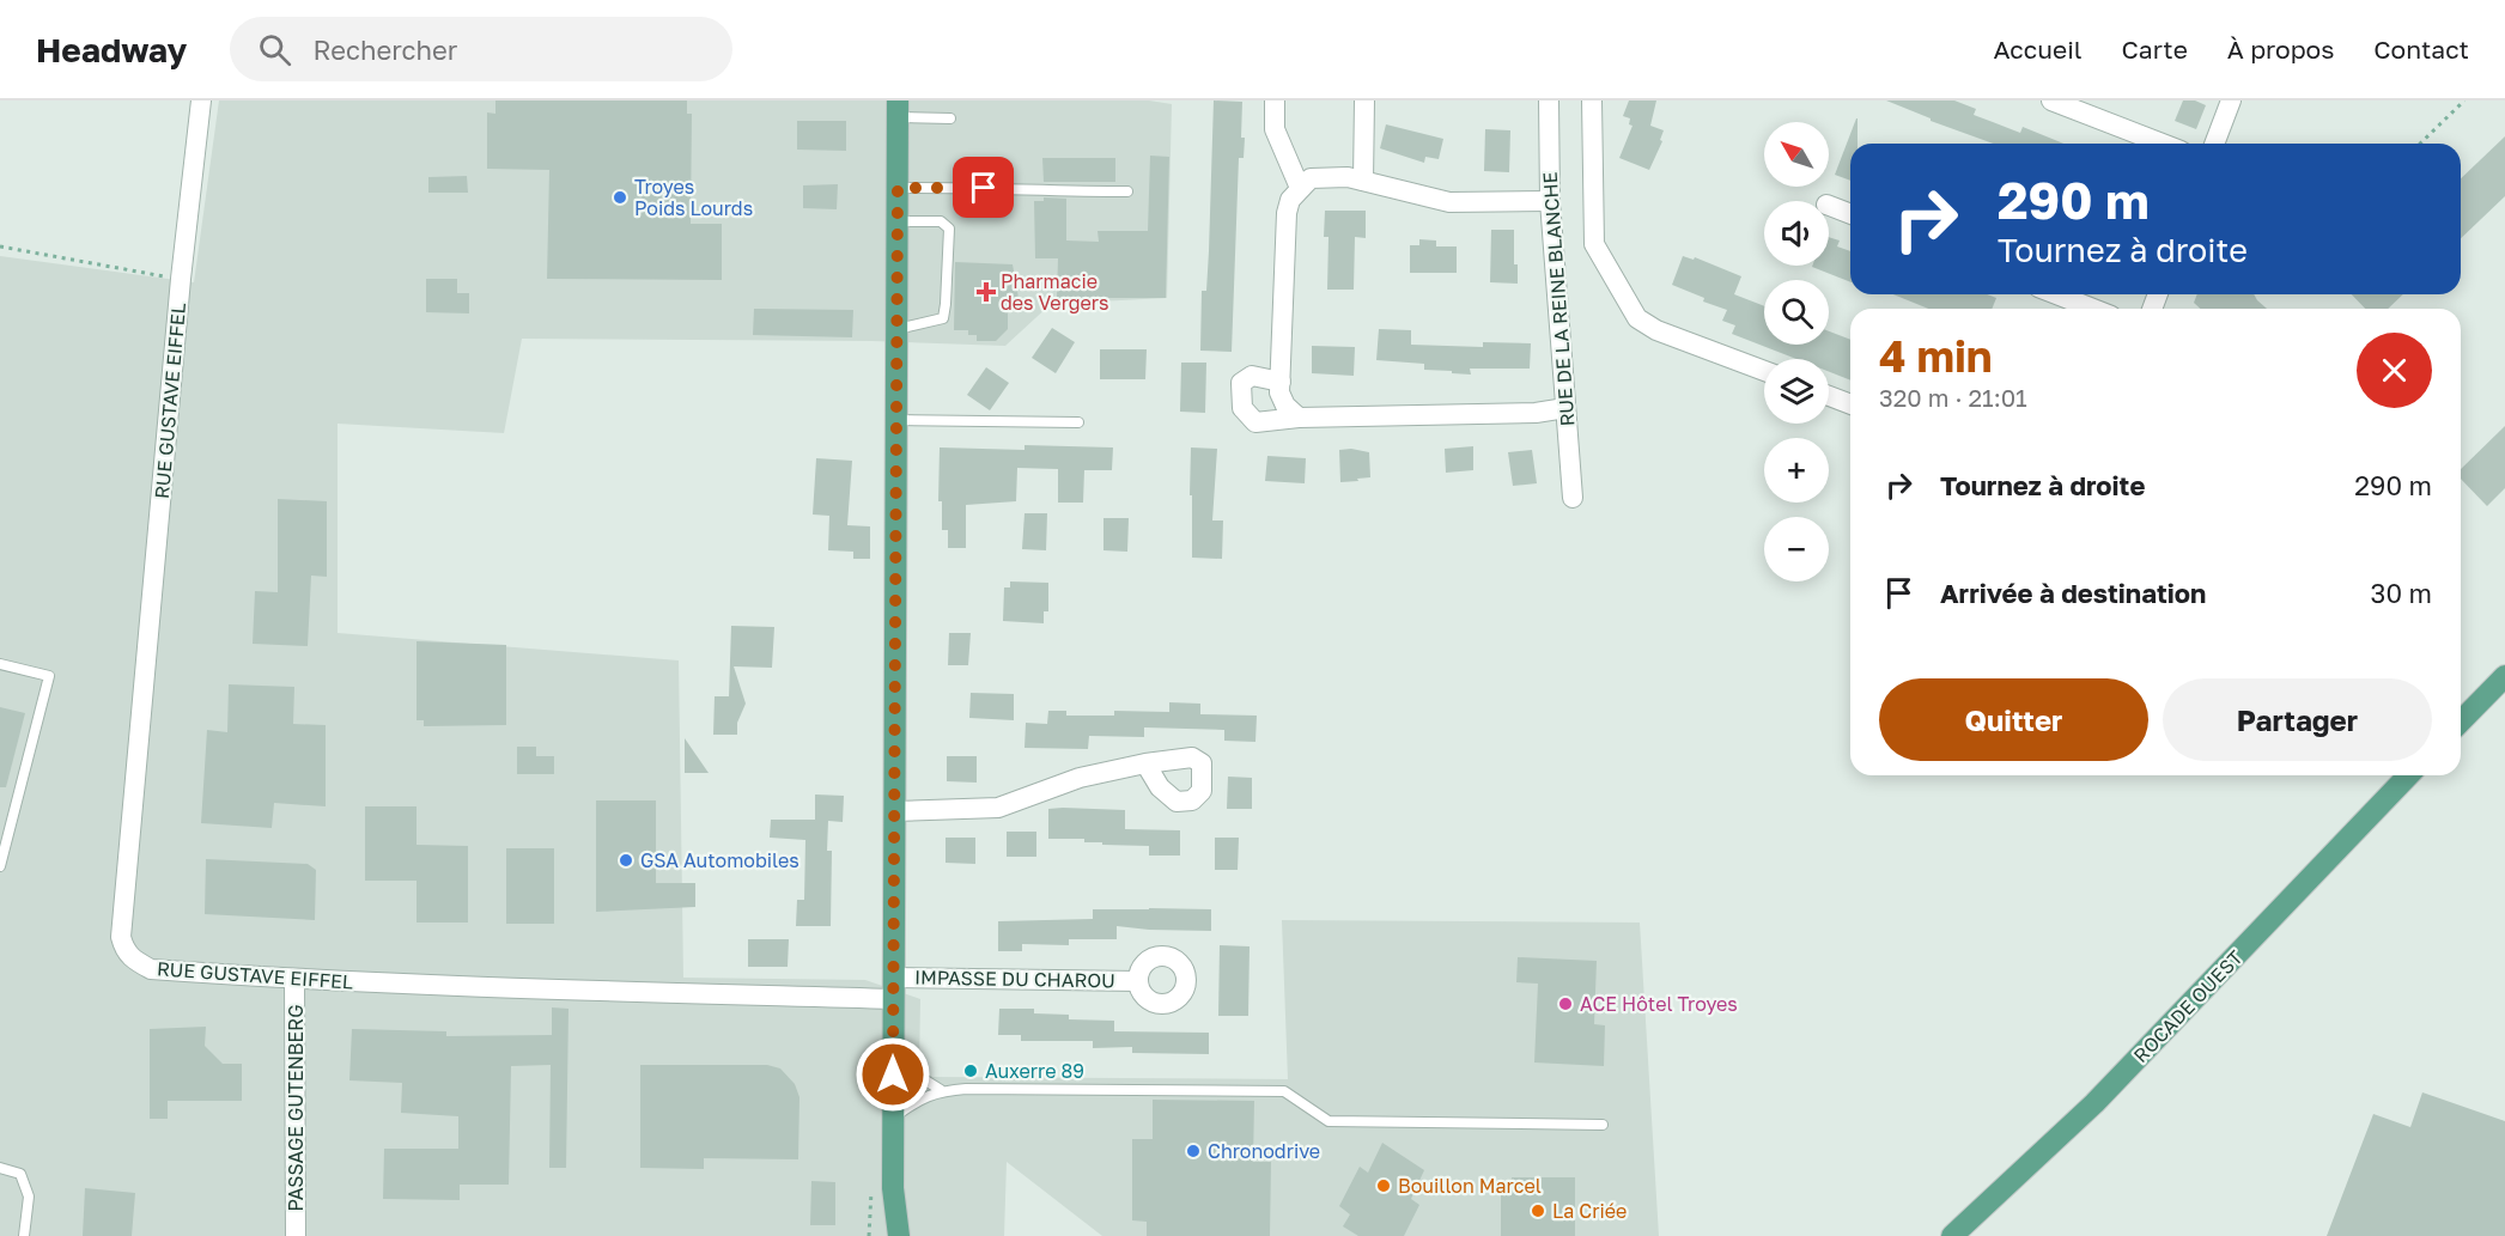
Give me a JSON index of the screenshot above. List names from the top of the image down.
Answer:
{
  "streets": {
    "main road": ["ROCADE OUEST"],
    "street": [
      "RUE DE LA REINE BLANCHE",
      "RUE GUSTAVE EIFFEL",
      "IMPASSE DU CHAROU",
      "PASSAGE GUTENBERG"
    ]
  },
  "crossings": [
    ["RUE GUSTAVE EIFFEL", "IMPASSE DU CHAROU"],
    ["RUE GUSTAVE EIFFEL", "PASSAGE GUTENBERG"]
  ],
  "places": {
    "other": [
      "Troyes Poids Lourds",
      "GSA Automobiles",
      "ACE Hôtel Troyes",
      "Auxerre 89",
      "Chronodrive",
      "Bouillon Marcel",
      "La Criée"
    ],
    "health": ["Pharmacie des Vergers"]
  },
  "north": "top left",
  "page": {
    "header": "Headway",
    "search": "Rechercher",
    "nav": [
      "Accueil",
      "Carte",
      "À propos",
      "Contact"
    ],
    "map_buttons": ["+", "−"],
    "turn": ["290 m", "Tournez à droite"],
    "heading": ["4 min", "320 m · 21:01"],
    "list": [
      {
        "name": "Tournez à droite",
        "value": "290 m"
      },
      {
        "name": "Arrivée à destination",
        "value": "30 m"
      }
    ],
    "buttons": ["Quitter", "Partager"]
  }
}
